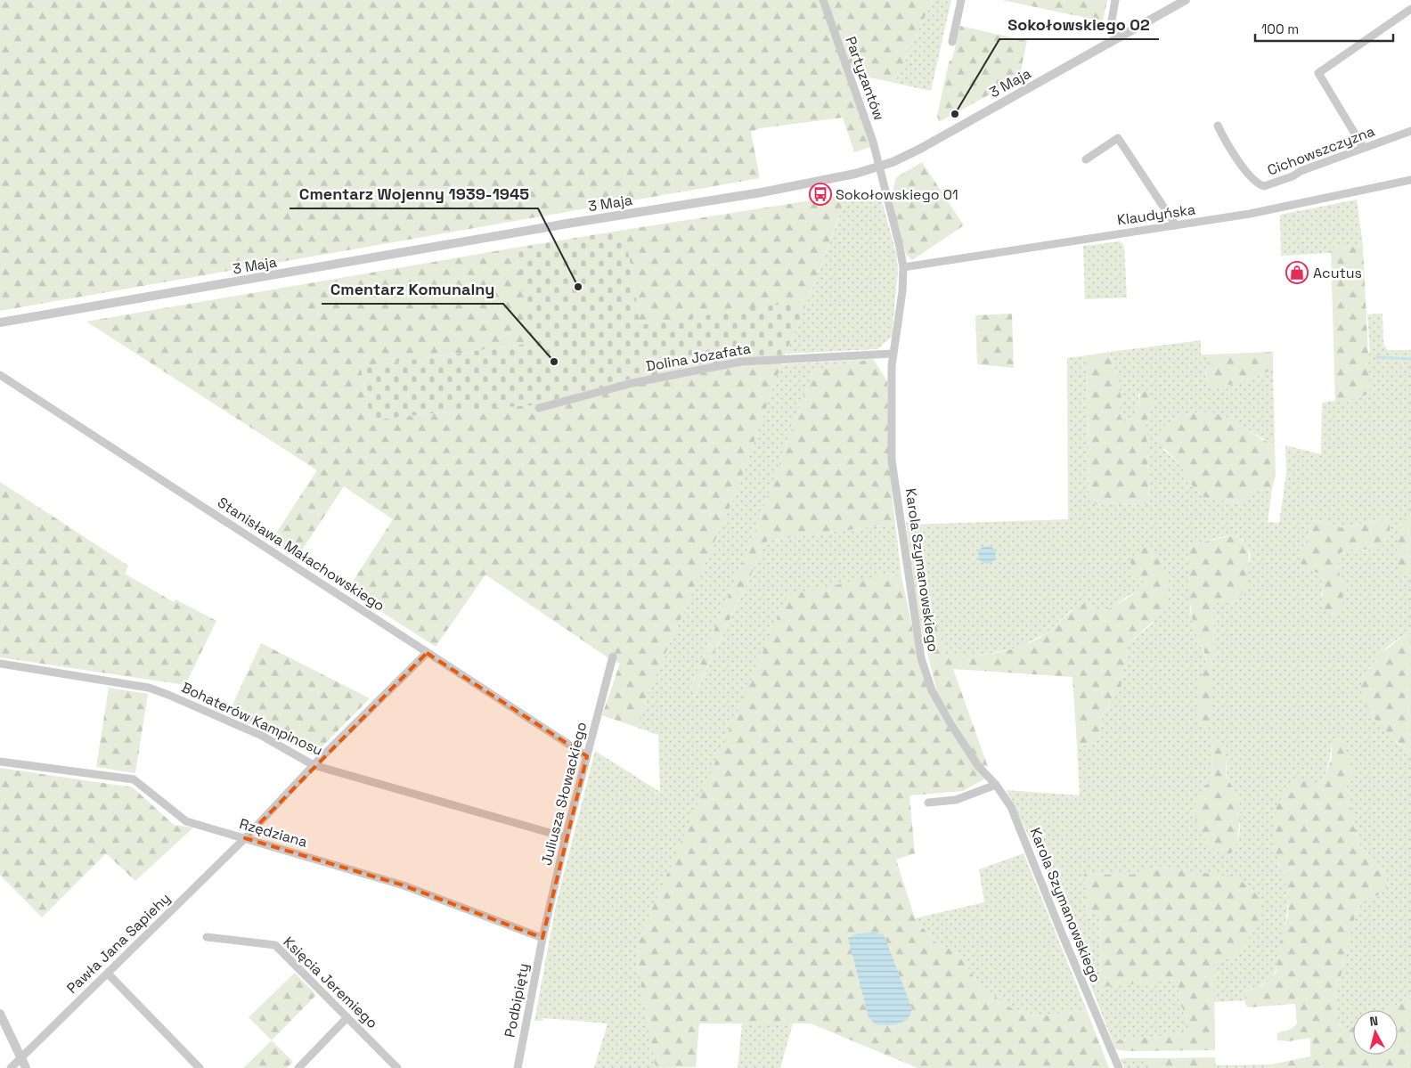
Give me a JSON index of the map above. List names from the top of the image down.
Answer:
{
  "streets": {
    "street": [
      "Partyzantów",
      "3 Maja",
      "Cichowszczyzna",
      "Klaudyńska",
      "Dolina Jozafata",
      "Stanisława Małachowskiego",
      "Karola Szymanowskiego",
      "Bohaterów Kampinosu",
      "Juliusza Słowackiego",
      "Rzędziana",
      "Pawła Jana Sapiehy",
      "Księcia Jeremiego",
      "Podbipięty"
    ]
  },
  "crossings": [
    ["Partyzantów", "3 Maja"],
    ["Partyzantów", "Karola Szymanowskiego"],
    ["3 Maja", "Karola Szymanowskiego"],
    ["Klaudyńska", "Karola Szymanowskiego"],
    ["Dolina Jozafata", "Karola Szymanowskiego"],
    ["Stanisława Małachowskiego", "Juliusza Słowackiego"],
    ["Stanisława Małachowskiego", "Pawła Jana Sapiehy"],
    ["Bohaterów Kampinosu", "Juliusza Słowackiego"],
    ["Bohaterów Kampinosu", "Pawła Jana Sapiehy"],
    ["Juliusza Słowackiego", "Rzędziana"],
    ["Juliusza Słowackiego", "Podbipięty"],
    ["Rzędziana", "Pawła Jana Sapiehy"],
    ["Rzędziana", "Podbipięty"]
  ],
  "places": {
    "other": ["Sokołowskiego 02", "Cmentarz Wojenny 1939-1945", "Cmentarz Komunalny"],
    "bus stop": ["Sokołowskiego 01"],
    "shop": ["Acutus"]
  },
  "scale_bar": "100 m",
  "north": "top"
}
